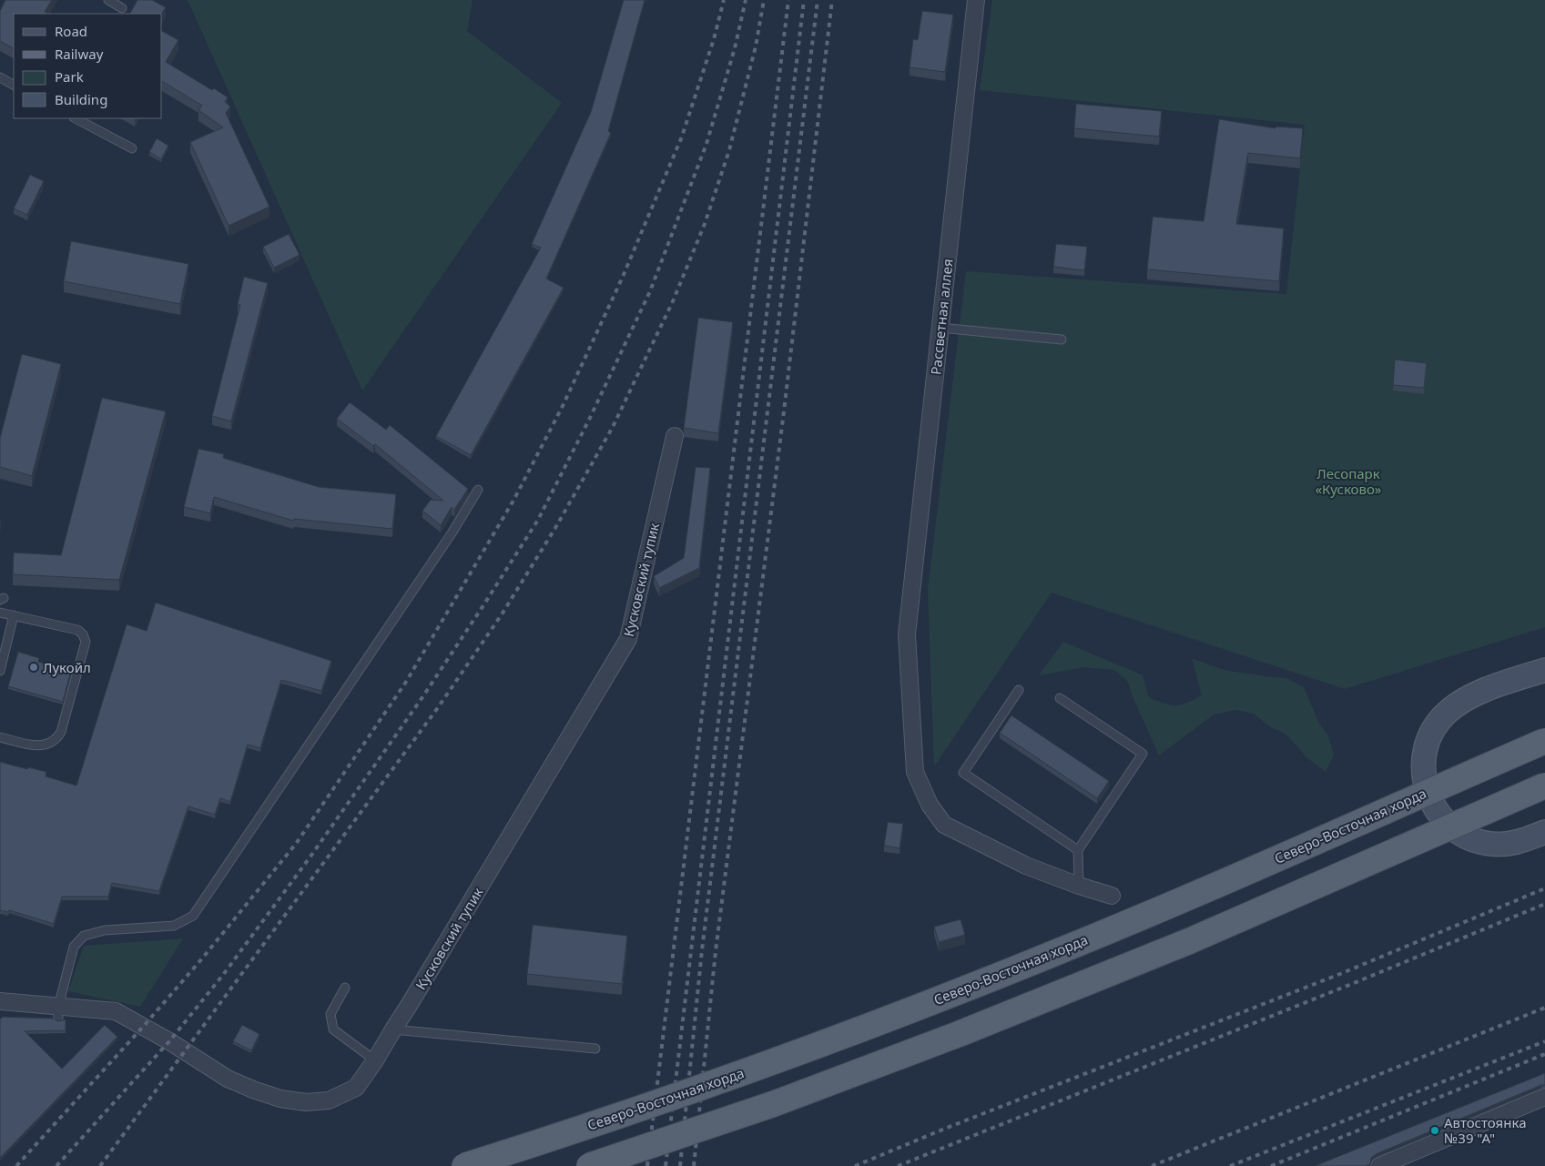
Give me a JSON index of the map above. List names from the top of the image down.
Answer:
{
  "streets": {
    "main road": ["Северо-Восточная хорда"],
    "street": ["Рассветная аллея", "Кусковский тупик"]
  },
  "parks": ["Лесопарк «Кусково»"],
  "places": ["Лукойл", "Автостоянка №39 \"А\""],
  "legend": [
    "Road",
    "Railway",
    "Park",
    "Building"
  ]
}
